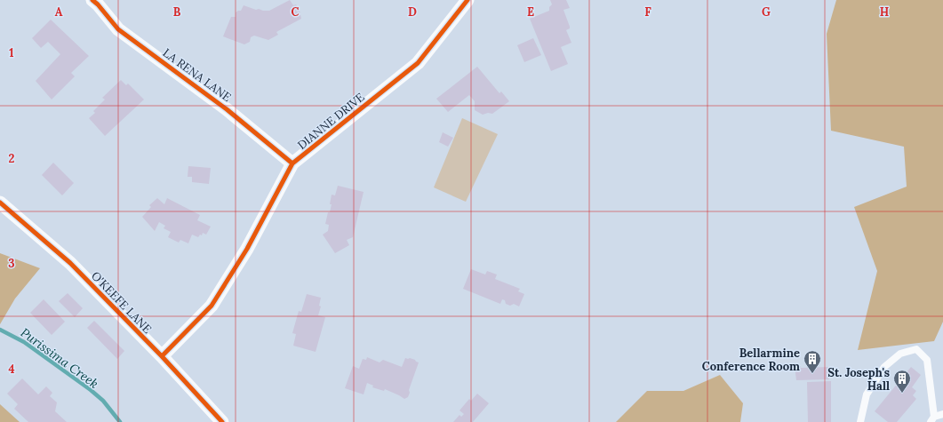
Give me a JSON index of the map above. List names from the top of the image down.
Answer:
{
  "streets": {
    "street": ["LA RENA LANE", "DIANNE DRIVE", "O'KEEFE LANE"]
  },
  "crossings": [
    ["LA RENA LANE", "DIANNE DRIVE"],
    ["DIANNE DRIVE", "O'KEEFE LANE"]
  ],
  "water": ["Purissima Creek"],
  "places": {
    "building": ["Bellarmine Conference Room", "St. Joseph's Hall"]
  },
  "grid": {
    "columns": [
      "A",
      "B",
      "C",
      "D",
      "E",
      "F",
      "G",
      "H"
    ],
    "rows": [
      "1",
      "2",
      "3",
      "4"
    ]
  }
}
